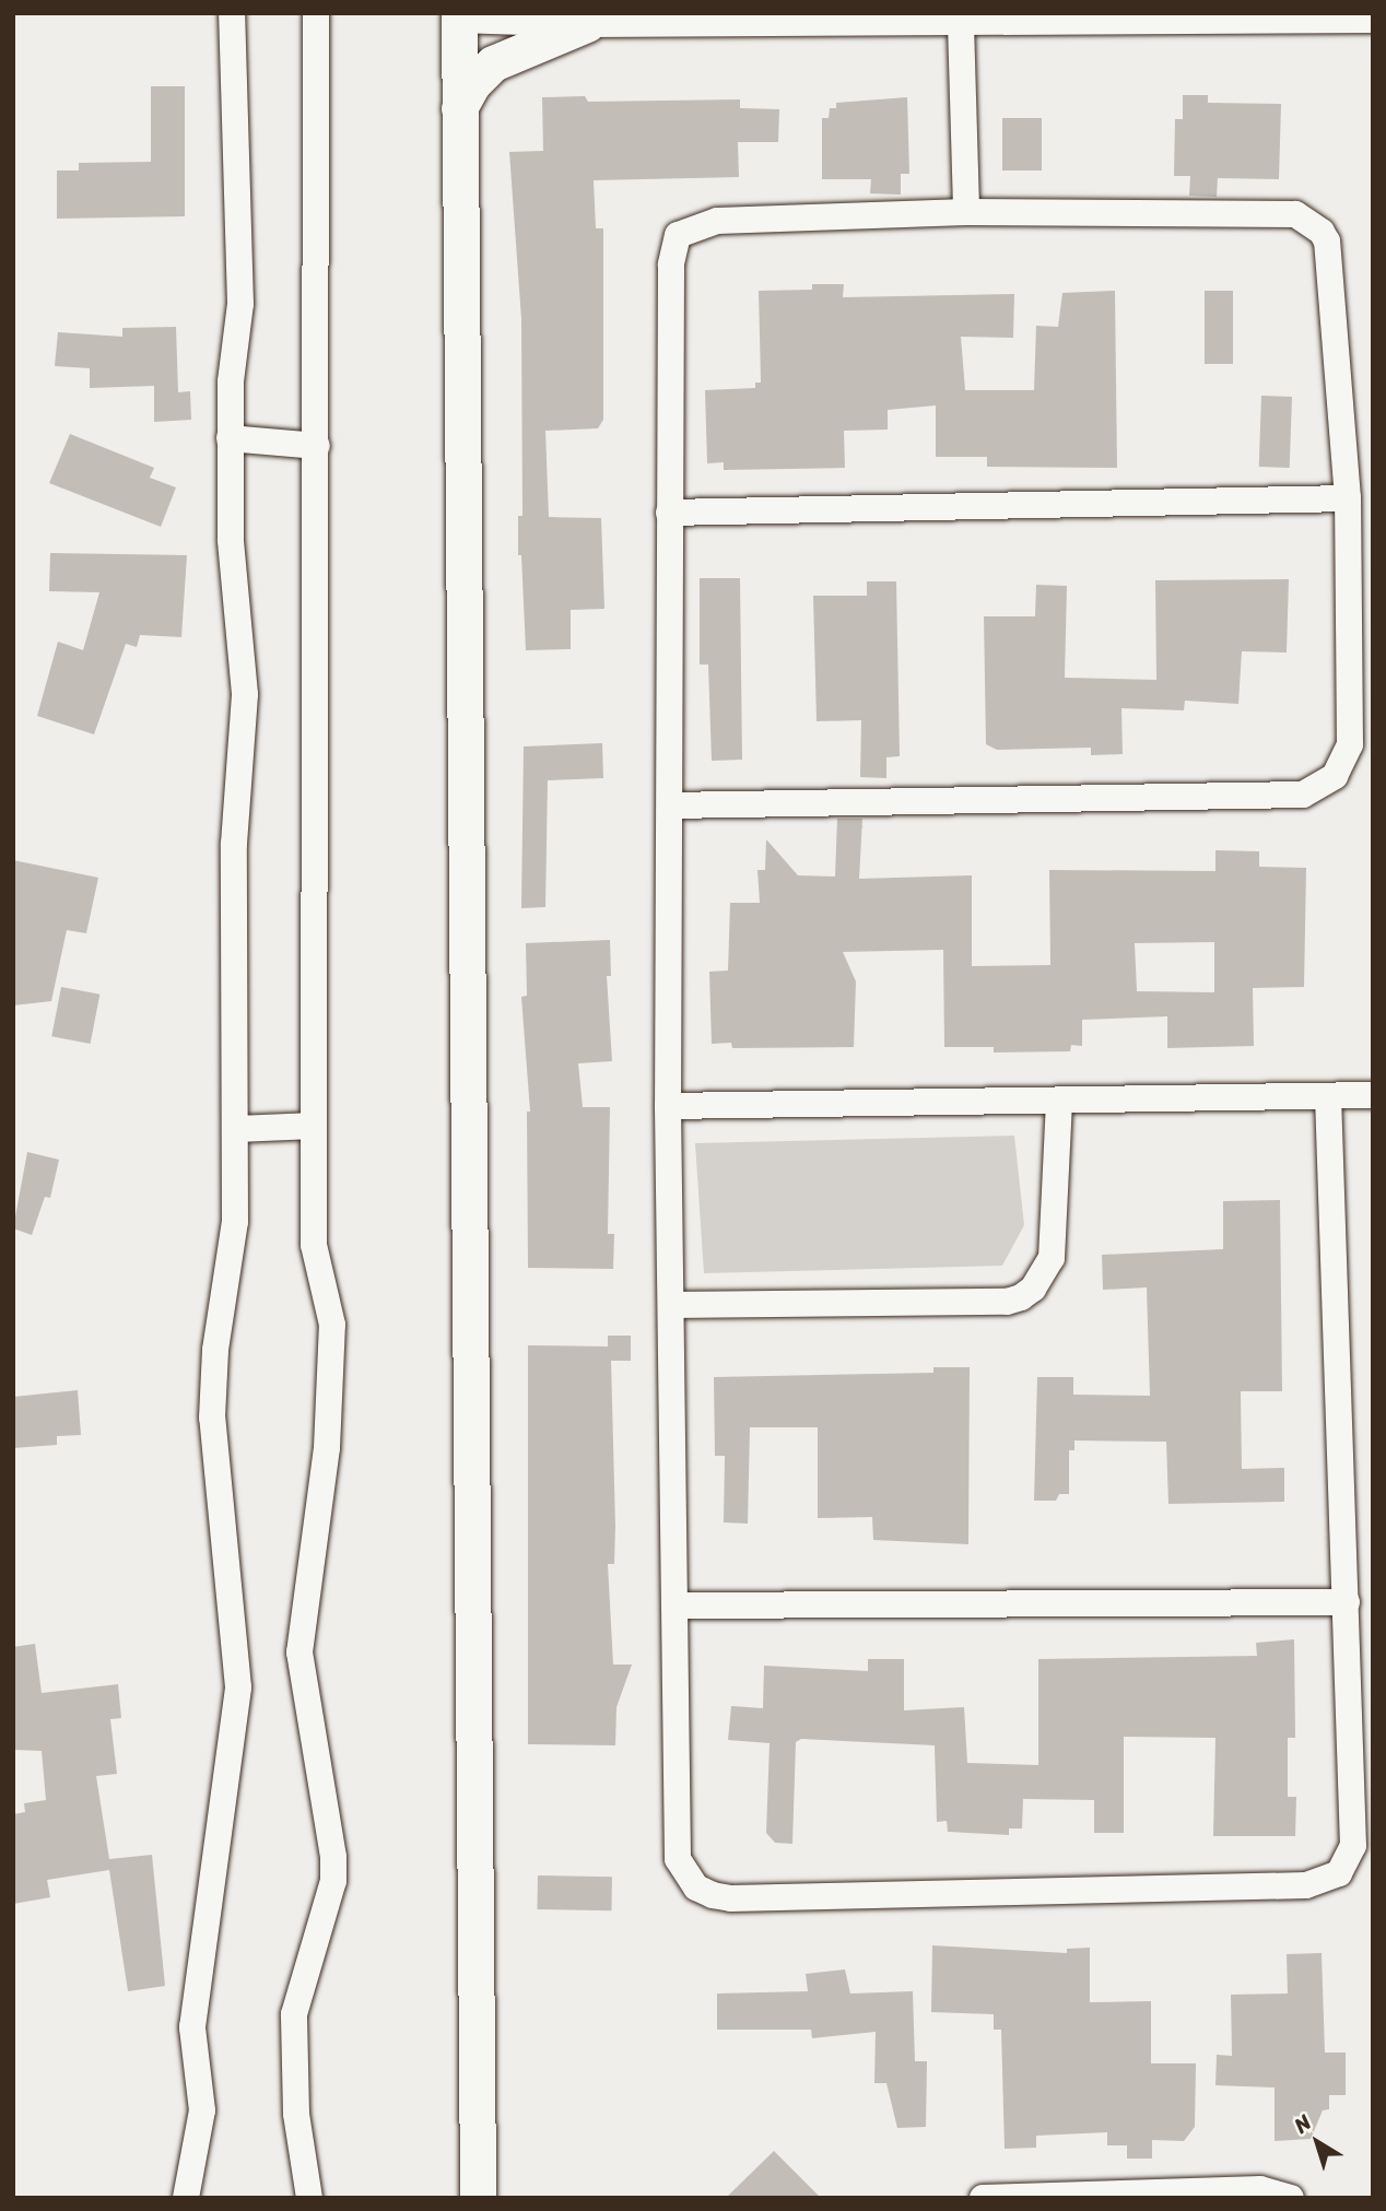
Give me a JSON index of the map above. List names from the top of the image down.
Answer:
{
  "north": "top left"
}
